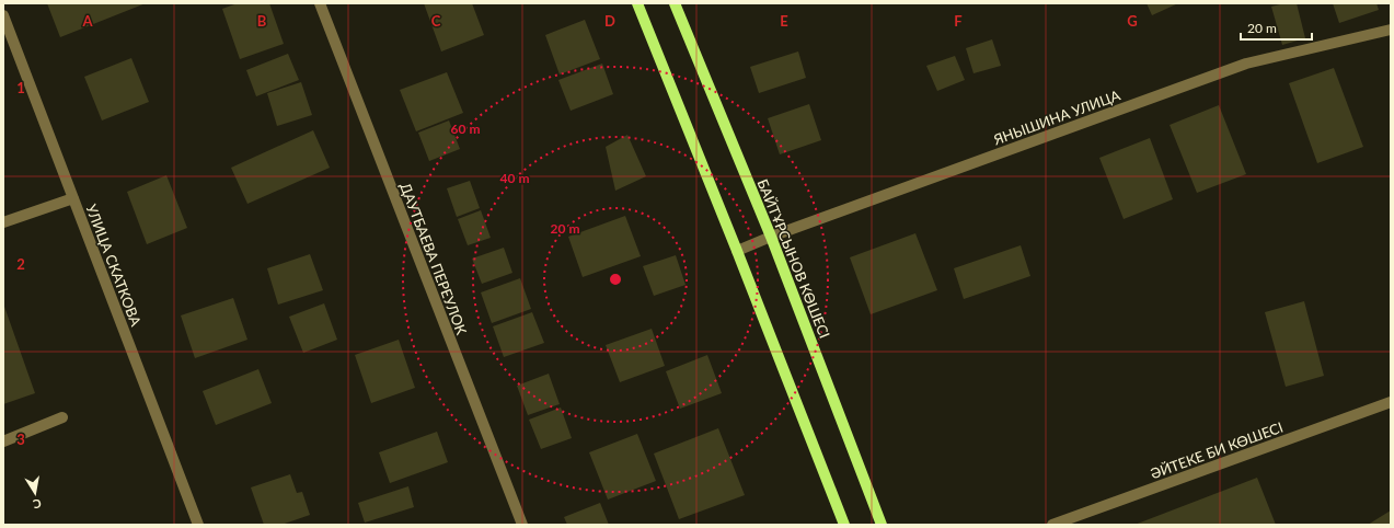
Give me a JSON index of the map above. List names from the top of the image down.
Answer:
{
  "streets": {
    "main road": ["БАЙТҰРСЫНОВ КӨШЕСІ"],
    "street": [
      "ЯНЫШИНА УЛИЦА",
      "ДАУТБАЕВА ПЕРЕУЛОК",
      "УЛИЦА СКАТКОВА",
      "ӘЙТЕКЕ БИ КӨШЕСІ"
    ]
  },
  "crossings": [
    ["ЯНЫШИНА УЛИЦА", "БАЙТҰРСЫНОВ КӨШЕСІ"]
  ],
  "scale_bar": "20 m",
  "north": "bottom",
  "grid": {
    "columns": [
      "A",
      "B",
      "C",
      "D",
      "E",
      "F",
      "G"
    ],
    "rows": ["1", "2", "3"]
  },
  "rings": ["60 m", "40 m", "20 m"]
}
